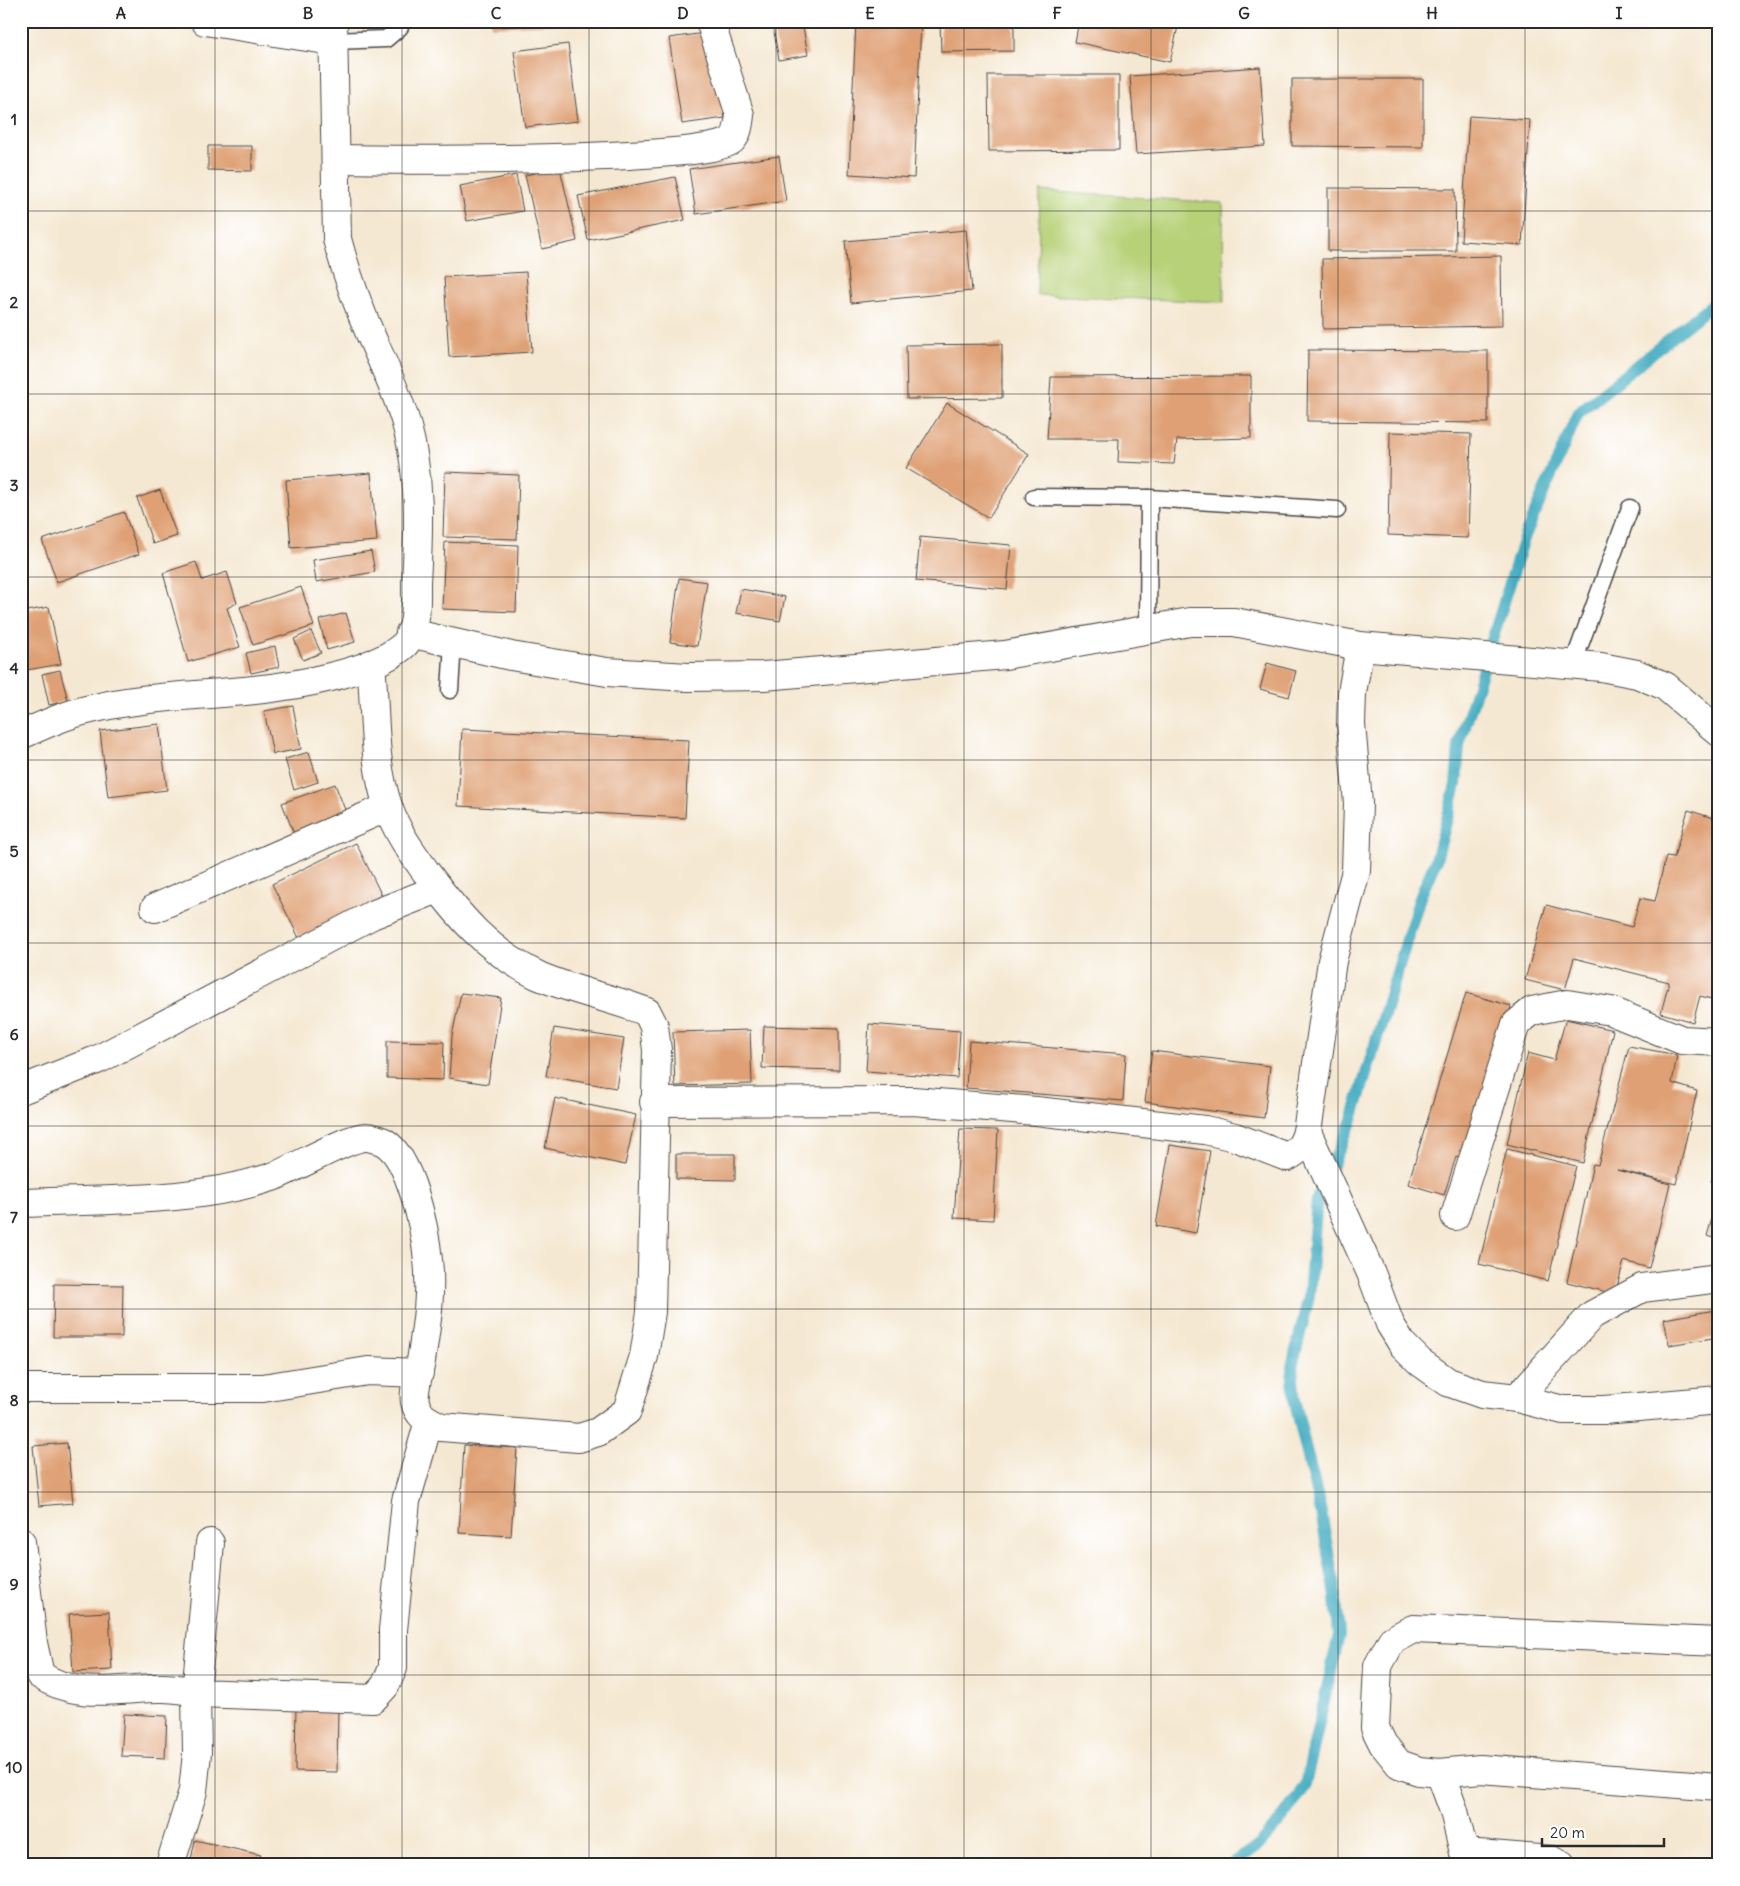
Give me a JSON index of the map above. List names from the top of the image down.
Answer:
{
  "scale_bar": "20 m",
  "grid": {
    "columns": [
      "A",
      "B",
      "C",
      "D",
      "E",
      "F",
      "G",
      "H",
      "I"
    ],
    "rows": [
      "1",
      "2",
      "3",
      "4",
      "5",
      "6",
      "7",
      "8",
      "9",
      "10"
    ]
  }
}
